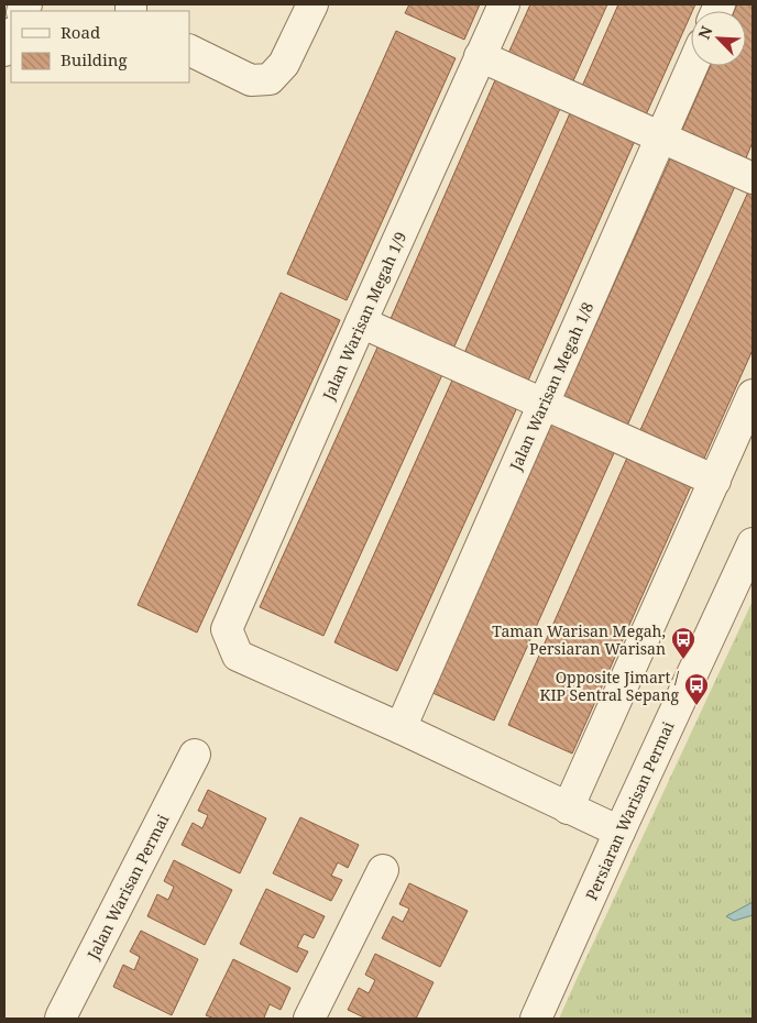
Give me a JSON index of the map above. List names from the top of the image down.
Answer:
{
  "streets": {
    "street": [
      "Jalan Warisan Megah 1/9",
      "Jalan Warisan Megah 1/8",
      "Persiaran Warisan Permai",
      "Jalan Warisan Permai"
    ]
  },
  "crossings": [
    ["Jalan Warisan Megah 1/9", "Jalan Warisan Megah 1/8"]
  ],
  "places": {
    "bus stop": ["Taman Warisan Megah, Persiaran Warisan", "Opposite Jimart / KIP Sentral Sepang"]
  },
  "legend": ["Road", "Building"],
  "north": "top left"
}
